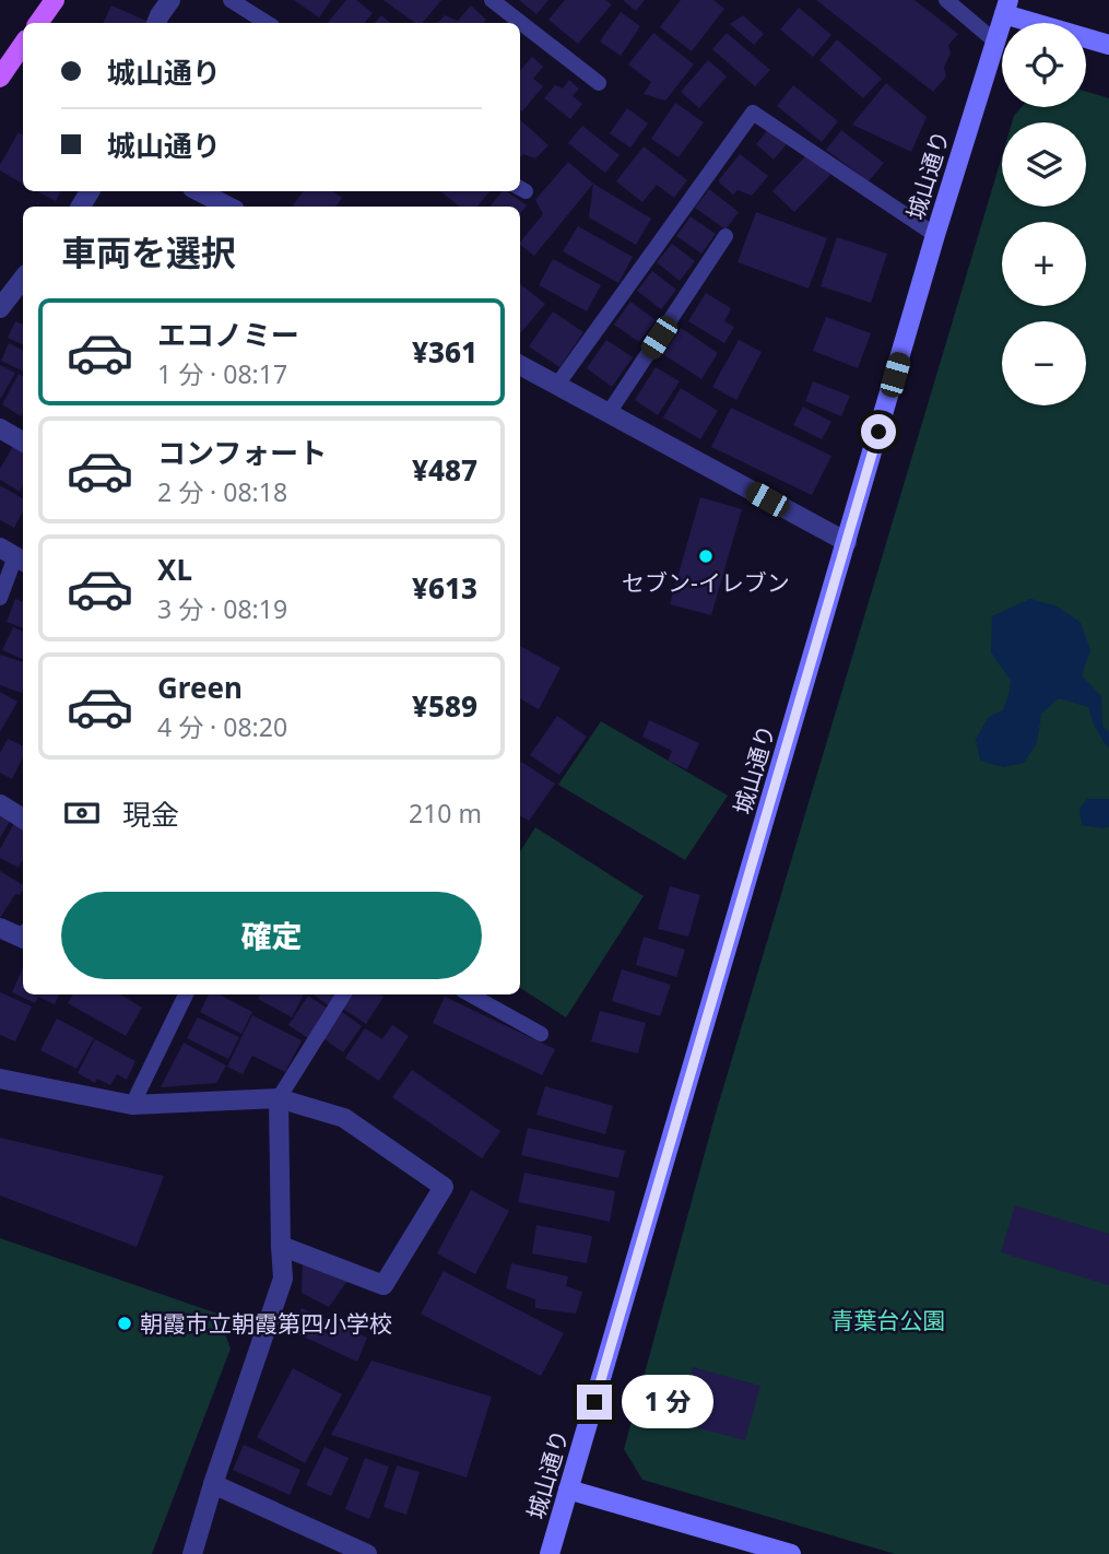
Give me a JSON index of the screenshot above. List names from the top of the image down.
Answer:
{
  "streets": {
    "street": ["城山通り"]
  },
  "parks": ["青葉台公園"],
  "places": ["セブン-イレブン", "朝霞市立朝霞第四小学校"],
  "page": {
    "map_buttons": ["+", "−"],
    "banner": ["城山通り", "城山通り"],
    "heading": "車両を選択",
    "list": [
      {
        "name": "エコノミー",
        "note": "1 分 · 08:17",
        "value": "¥361"
      },
      {
        "name": "コンフォート",
        "note": "2 分 · 08:18",
        "value": "¥487"
      },
      {
        "name": "XL",
        "note": "3 分 · 08:19",
        "value": "¥613"
      },
      {
        "name": "Green",
        "note": "4 分 · 08:20",
        "value": "¥589"
      }
    ],
    "pay": ["現金", "210 m"],
    "buttons": "確定",
    "bubble": "1 分"
  }
}
